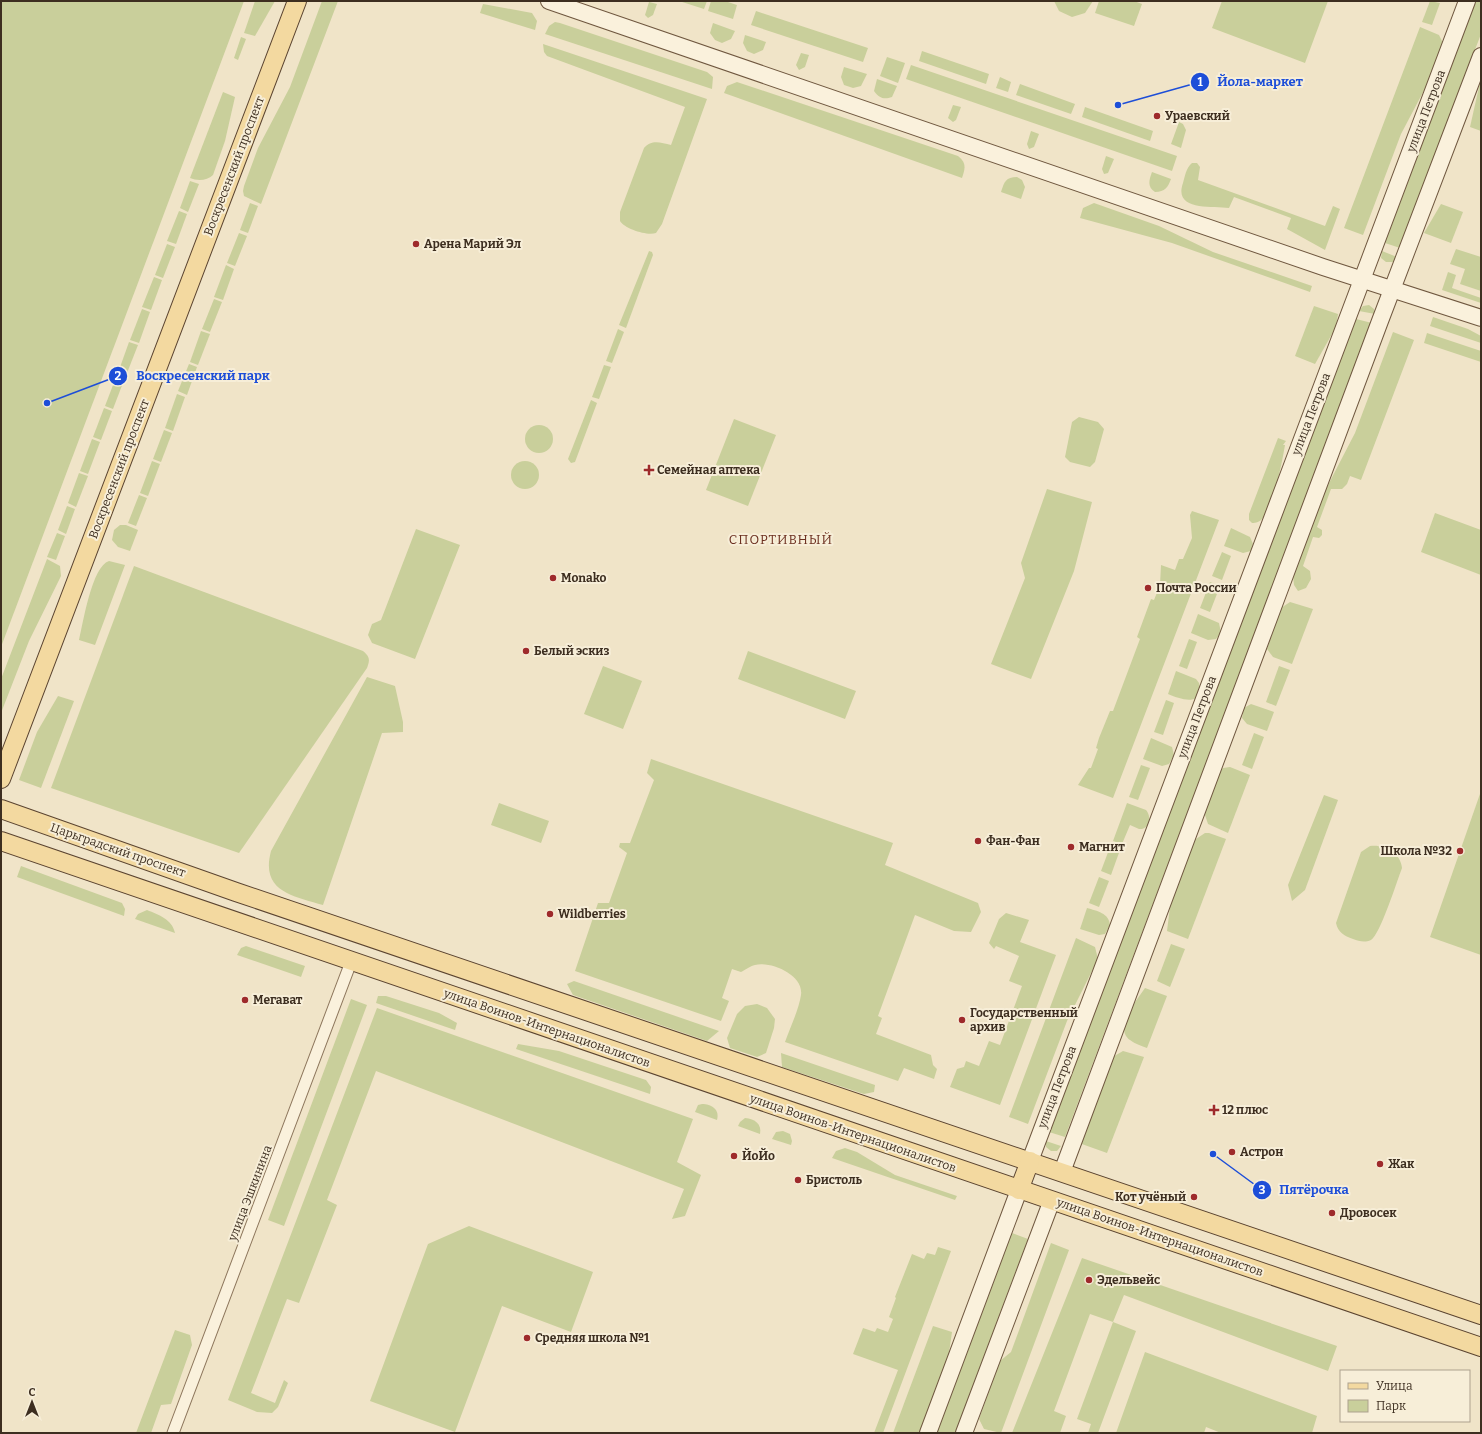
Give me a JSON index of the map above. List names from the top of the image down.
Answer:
{
  "streets": {
    "main road": [
      "улица Петрова",
      "Воскресенский проспект",
      "Царьградский проспект",
      "улица Воинов-Интернационалистов"
    ],
    "street": ["улица Эшкинина"]
  },
  "crossings": [
    ["улица Петрова", "Царьградский проспект"],
    ["улица Петрова", "улица Воинов-Интернационалистов"],
    ["улица Воинов-Интернационалистов", "улица Эшкинина"]
  ],
  "districts": ["СПОРТИВНЫЙ"],
  "places": {
    "other": [
      "Йола-маркет",
      "Ураевский",
      "Арена Марий Эл",
      "Воскресенский парк",
      "Monako",
      "Почта России",
      "Белый эскиз",
      "Фан-Фан",
      "Магнит",
      "Школа №32",
      "Wildberries",
      "Мегават",
      "Государственный архив",
      "Астрон",
      "Пятёрочка",
      "ЙоЙо",
      "Жак",
      "Бристоль",
      "Кот учёный",
      "Дровосек",
      "Эдельвейс",
      "Средняя школа №1"
    ],
    "health": ["Семейная аптека", "12 плюс"]
  },
  "legend": ["Улица", "Парк"],
  "north": "top"
}
